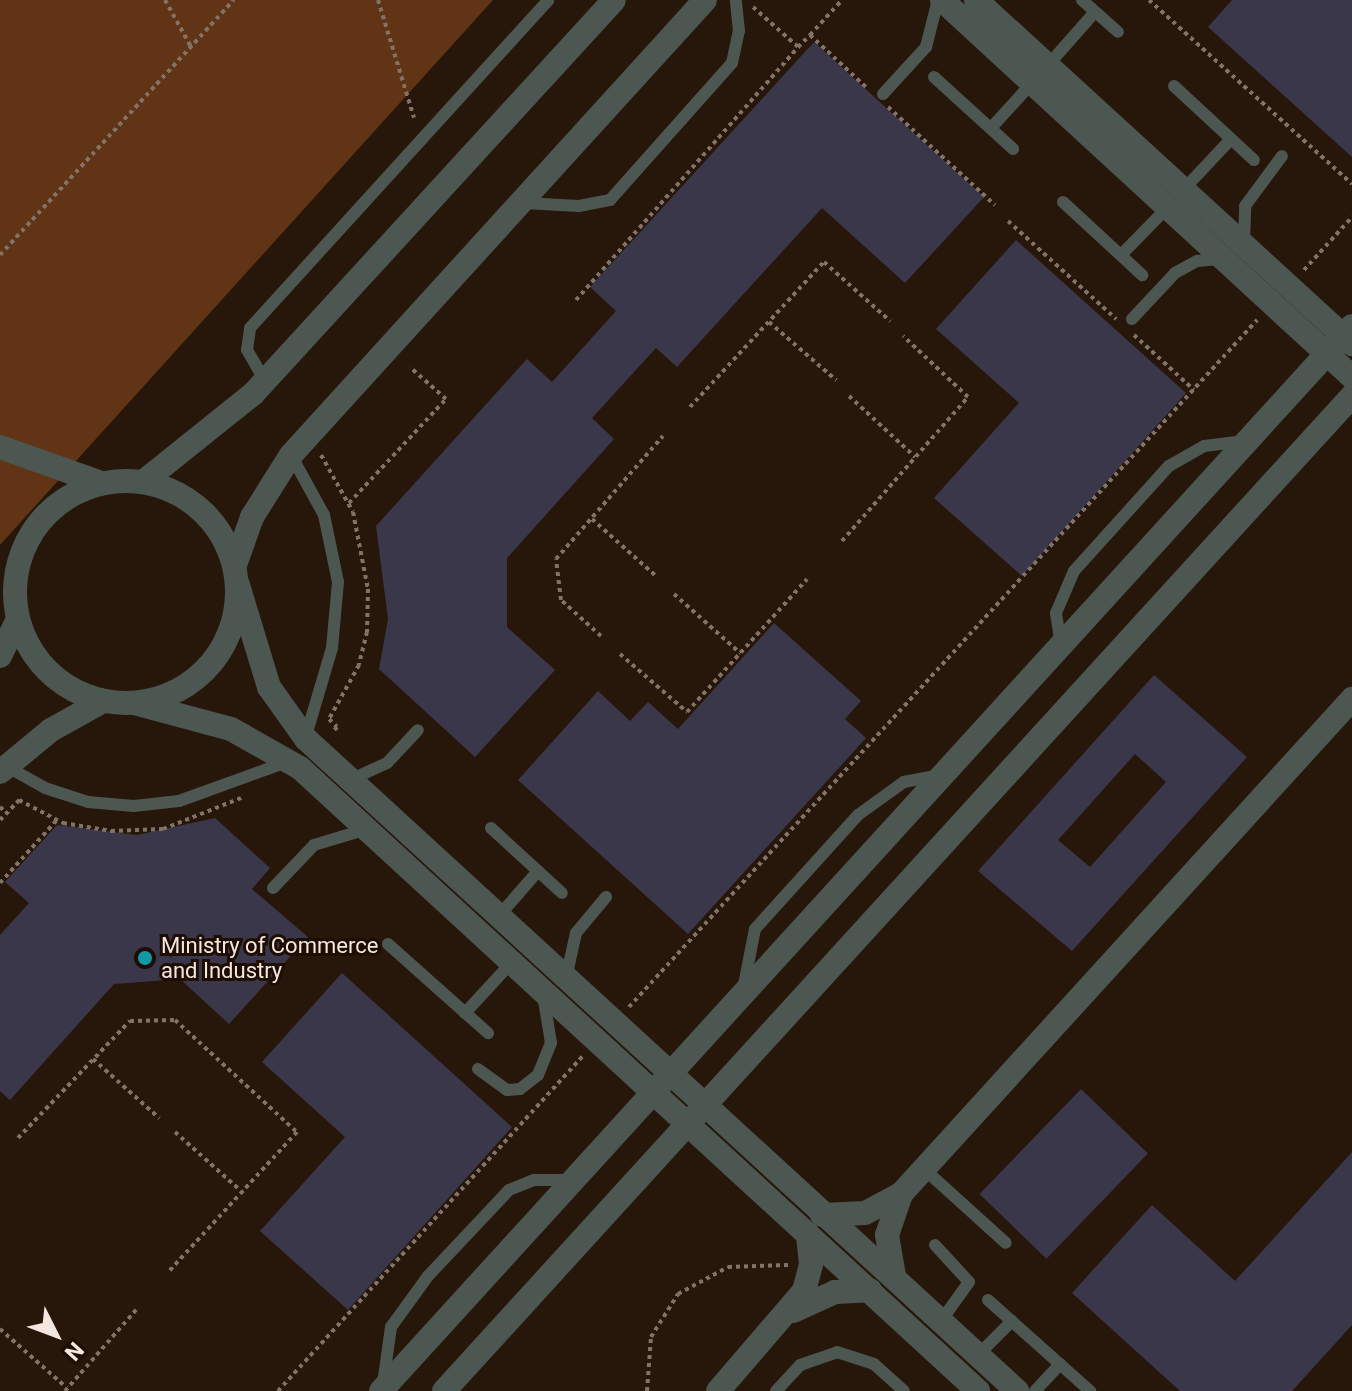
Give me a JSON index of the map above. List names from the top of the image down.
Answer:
{
  "places": ["Ministry of Commerce and Industry"],
  "north": "bottom right"
}
